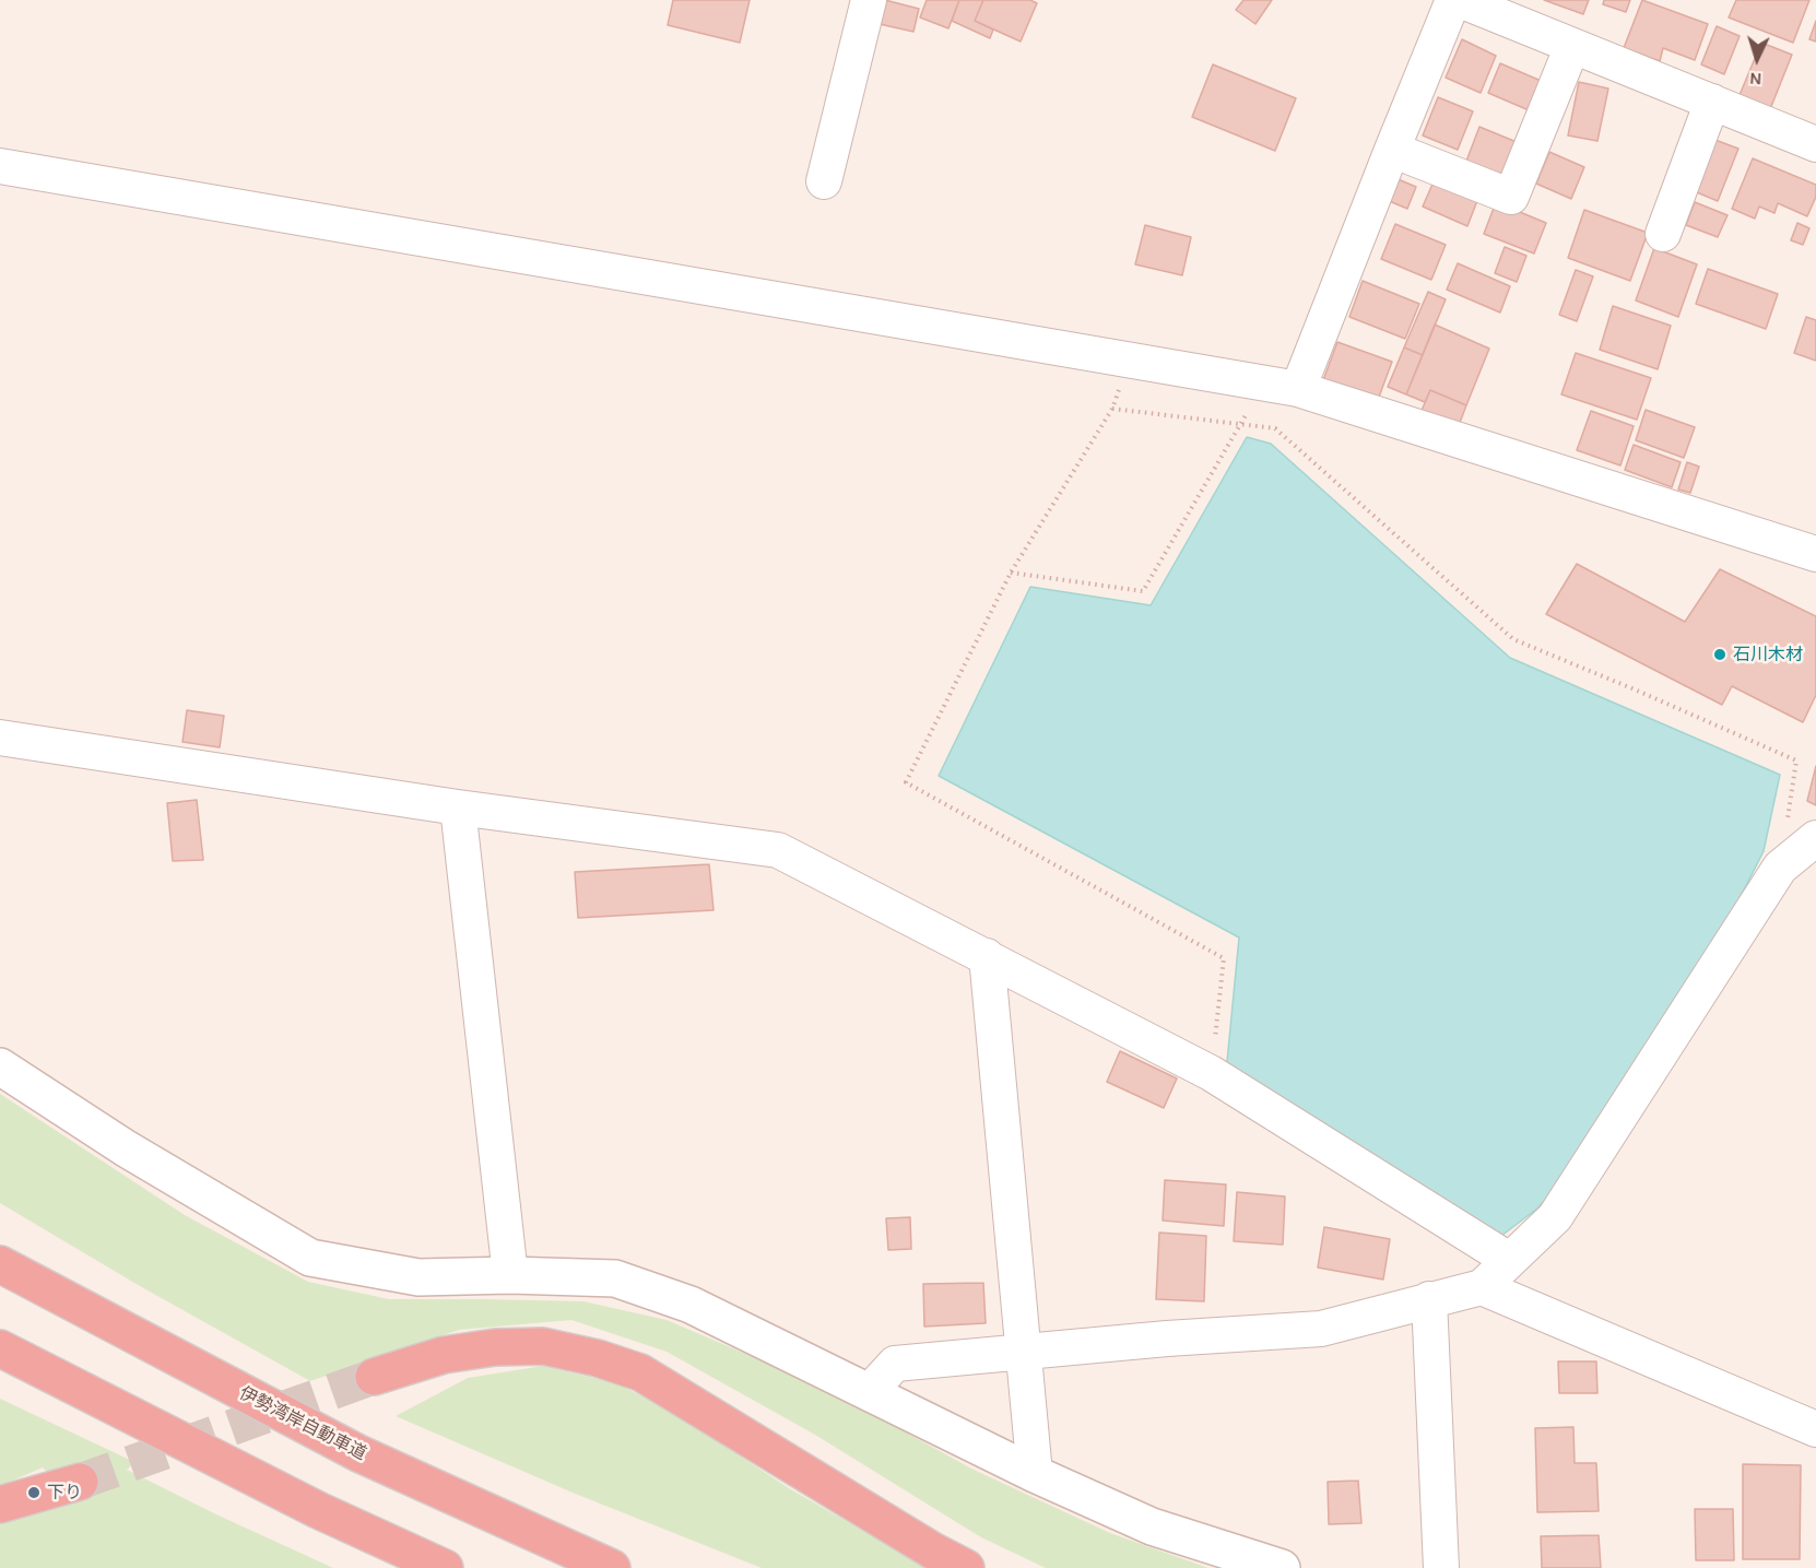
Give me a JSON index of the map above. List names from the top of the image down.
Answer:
{
  "streets": {
    "highway": ["伊勢湾岸自動車道"]
  },
  "places": ["石川木材", "下り"],
  "north": "bottom"
}
